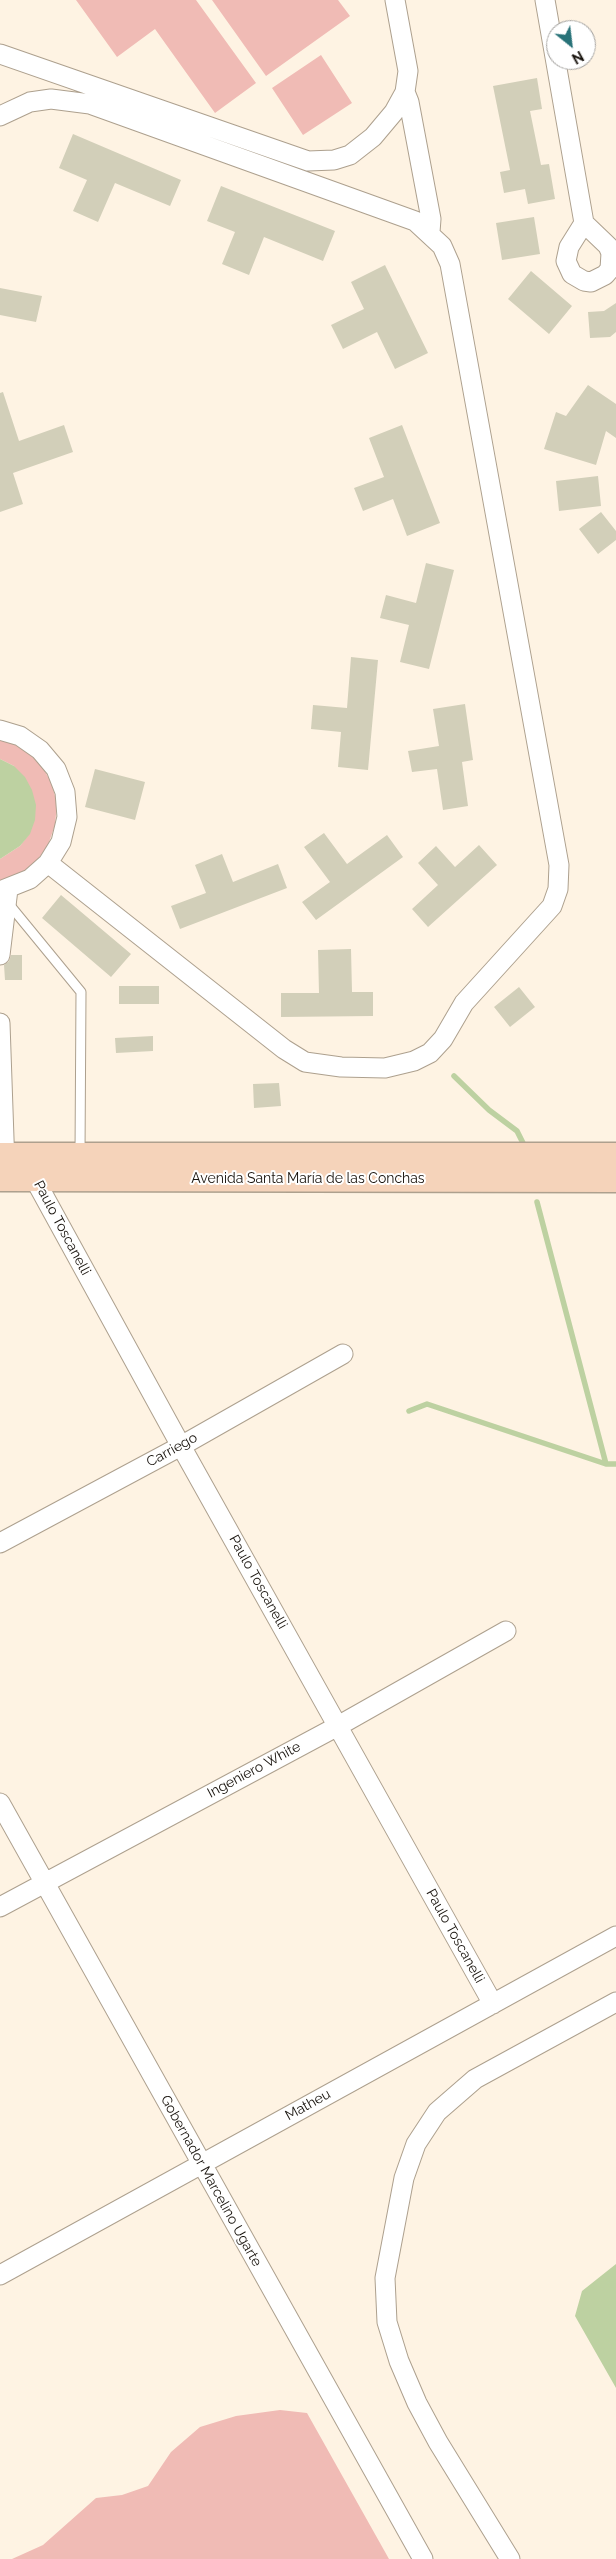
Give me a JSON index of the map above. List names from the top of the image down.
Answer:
{
  "streets": {
    "main road": ["Avenida Santa María de las Conchas"],
    "street": [
      "Paulo Toscanelli",
      "Carriego",
      "Ingeniero White",
      "Matheu",
      "Gobernador Marcelino Ugarte"
    ]
  },
  "crossings": [
    ["Avenida Santa María de las Conchas", "Paulo Toscanelli"],
    ["Paulo Toscanelli", "Carriego"],
    ["Paulo Toscanelli", "Ingeniero White"],
    ["Paulo Toscanelli", "Matheu"],
    ["Ingeniero White", "Gobernador Marcelino Ugarte"],
    ["Matheu", "Gobernador Marcelino Ugarte"]
  ],
  "north": "bottom right"
}
